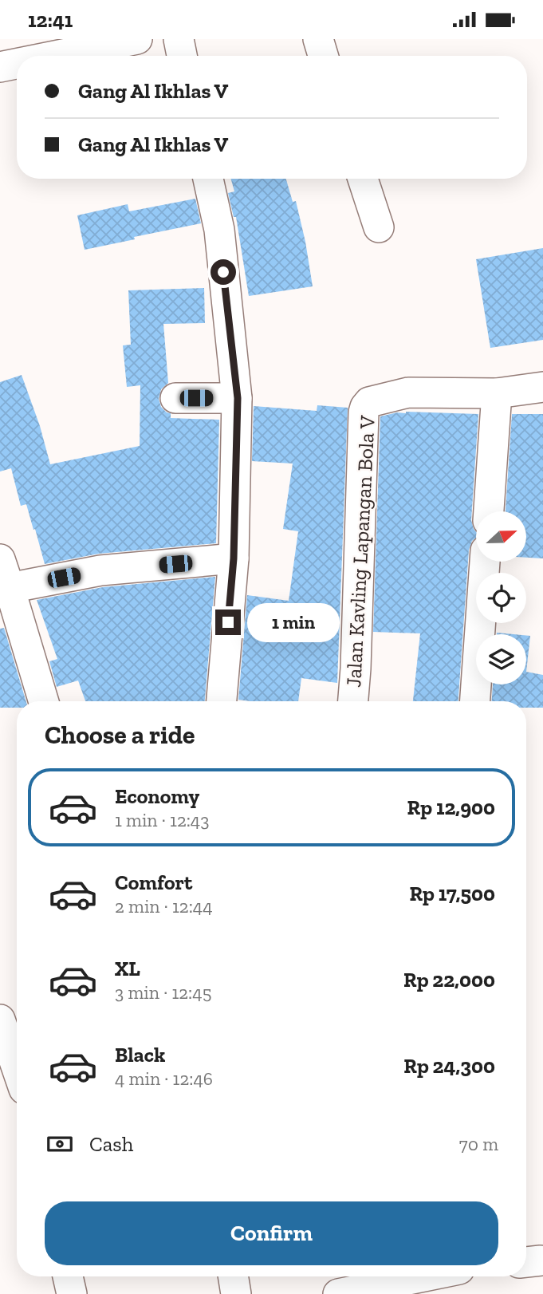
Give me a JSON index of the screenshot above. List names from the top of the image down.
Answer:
{
  "streets": {
    "street": ["Jalan Kavling Lapangan Bola V"]
  },
  "north": "right",
  "page": {
    "status": "12:41",
    "banner": ["Gang Al Ikhlas V", "Gang Al Ikhlas V"],
    "bubble": "1 min",
    "heading": "Choose a ride",
    "list": [
      {
        "name": "Economy",
        "note": "1 min · 12:43",
        "value": "Rp 12,900"
      },
      {
        "name": "Comfort",
        "note": "2 min · 12:44",
        "value": "Rp 17,500"
      },
      {
        "name": "XL",
        "note": "3 min · 12:45",
        "value": "Rp 22,000"
      },
      {
        "name": "Black",
        "note": "4 min · 12:46",
        "value": "Rp 24,300"
      }
    ],
    "pay": ["Cash", "70 m"],
    "buttons": "Confirm"
  }
}
